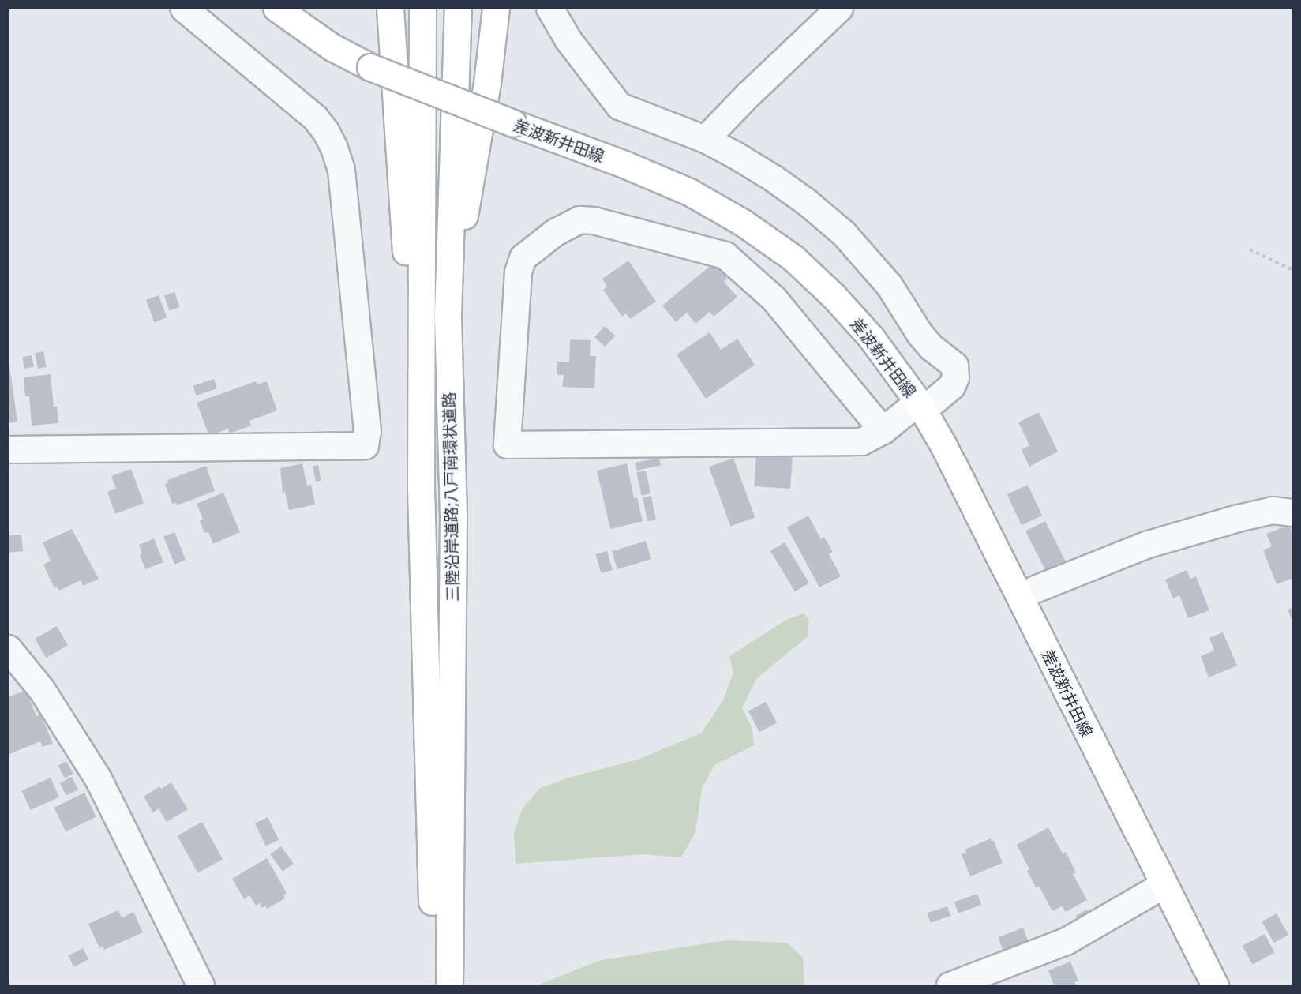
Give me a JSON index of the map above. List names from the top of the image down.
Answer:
{
  "streets": {
    "main road": ["差波新井田線", "三陸沿岸道路;八戸南環状道路"]
  }
}
